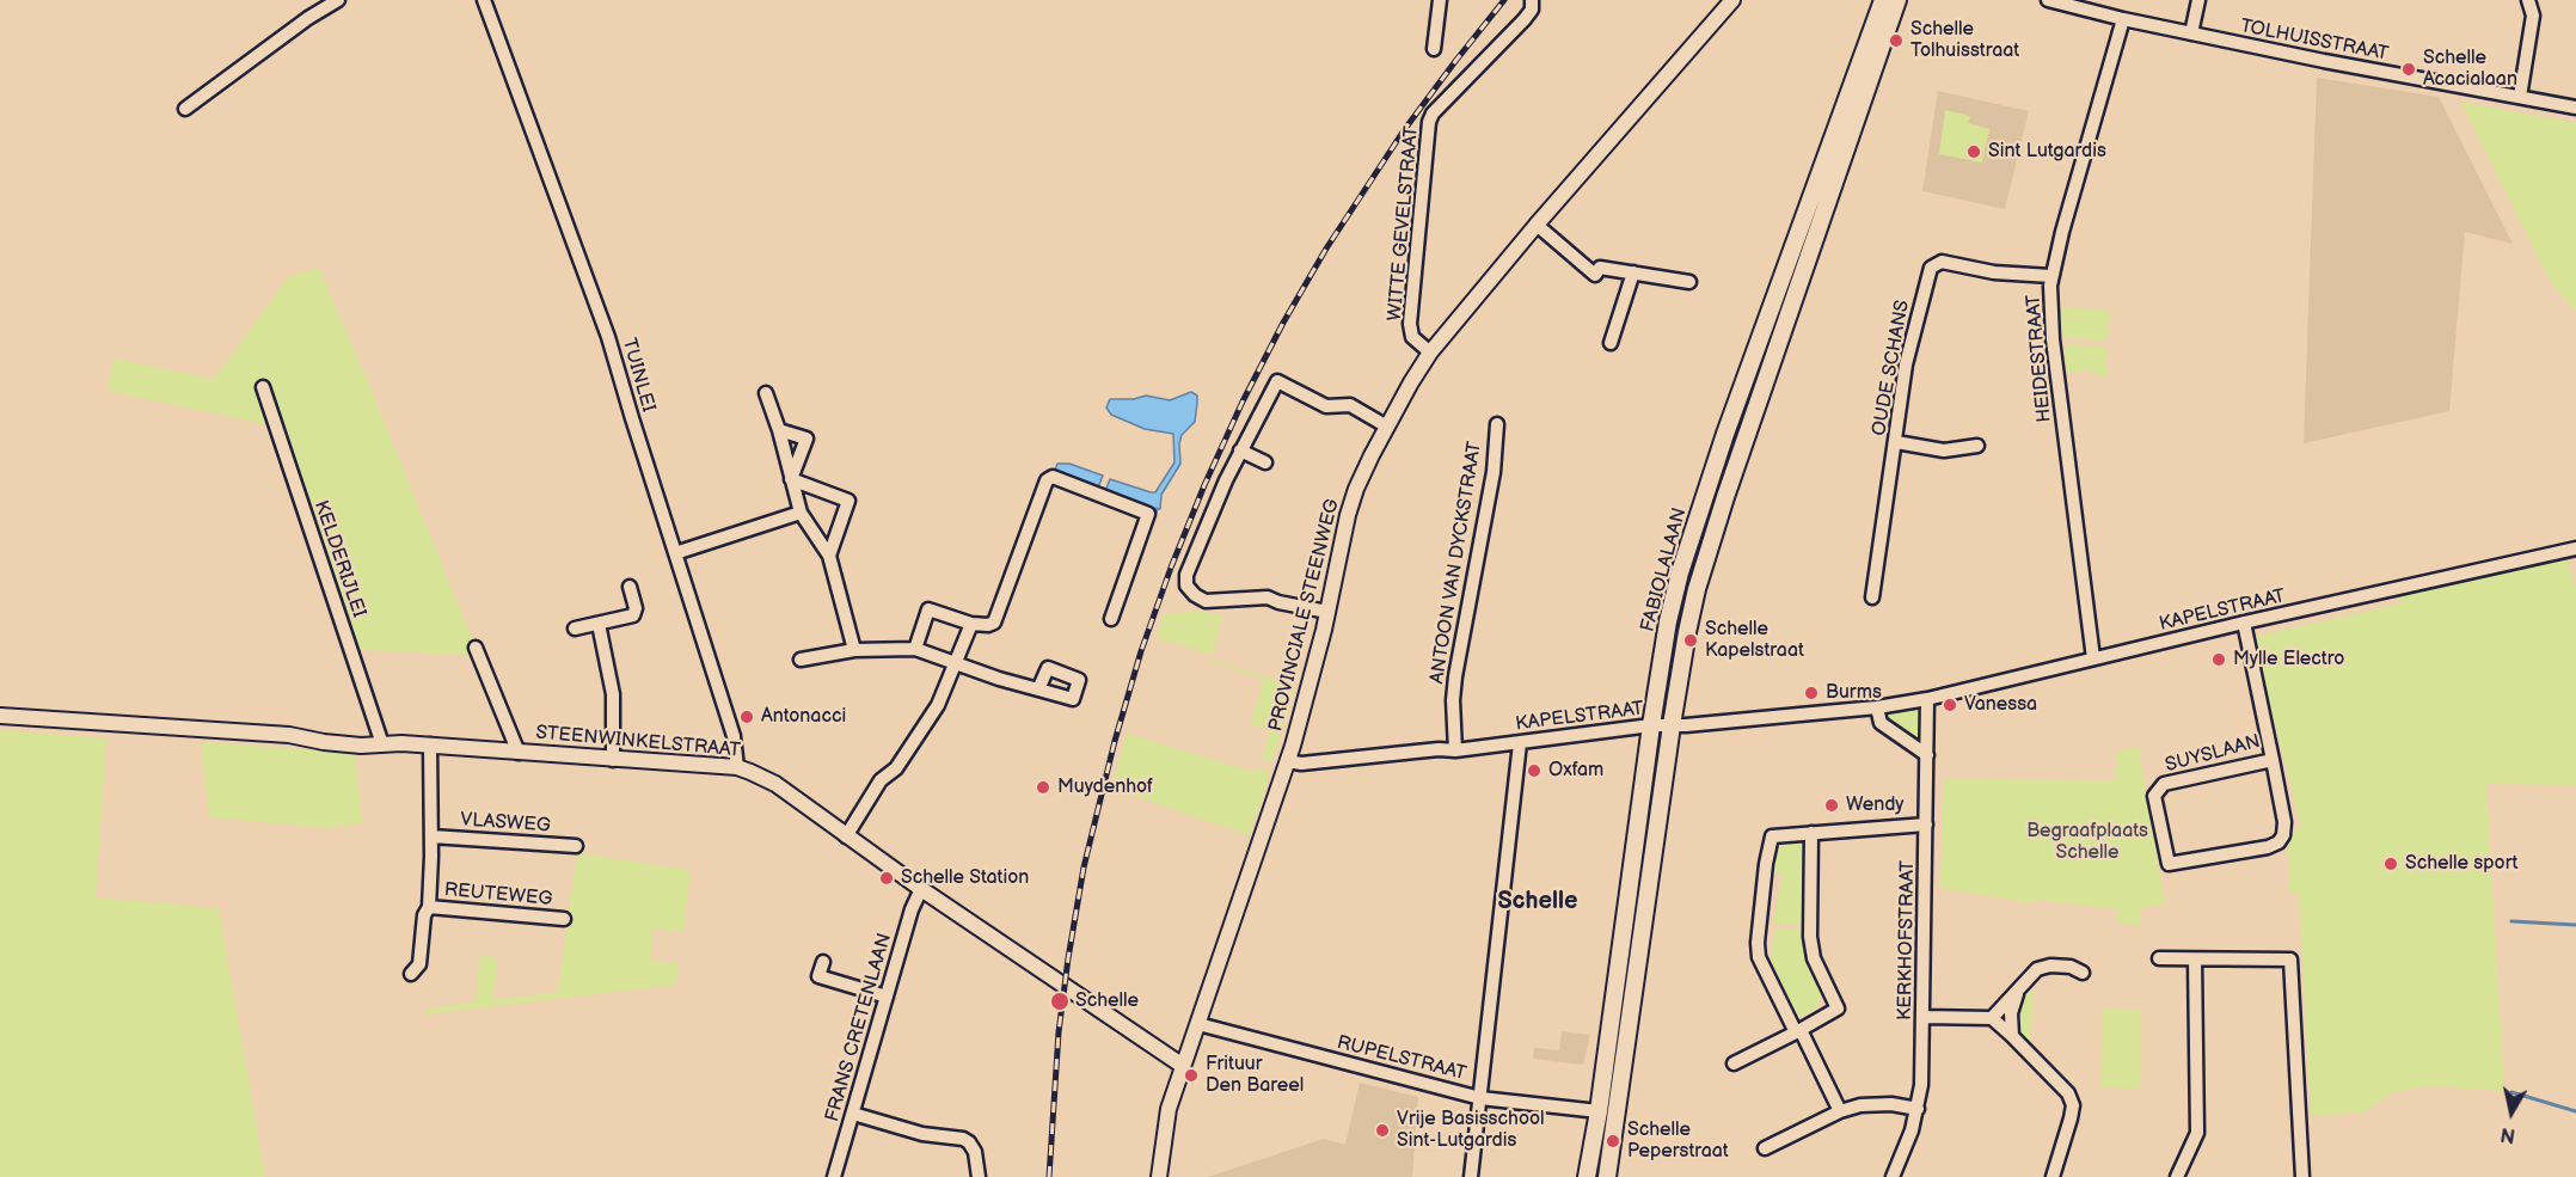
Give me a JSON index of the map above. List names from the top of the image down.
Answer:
{
  "streets": {
    "main road": ["FABIOLALAAN"],
    "street": [
      "TOLHUISSTRAAT",
      "WITTE GEVELSTRAAT",
      "HEIDESTRAAT",
      "OUDE SCHANS",
      "TUINLEI",
      "KELDERIJLEI",
      "ANTOON VAN DYCKSTRAAT",
      "KAPELSTRAAT",
      "PROVINCIALE STEENWEG",
      "STEENWINKELSTRAAT",
      "SUYSLAAN",
      "VLASWEG",
      "REUTEWEG",
      "KERKHOFSTRAAT",
      "FRANS CRETENLAAN",
      "RUPELSTRAAT"
    ]
  },
  "crossings": [
    ["TOLHUISSTRAAT", "HEIDESTRAAT"],
    ["WITTE GEVELSTRAAT", "PROVINCIALE STEENWEG"],
    ["HEIDESTRAAT", "OUDE SCHANS"],
    ["HEIDESTRAAT", "KAPELSTRAAT"],
    ["TUINLEI", "STEENWINKELSTRAAT"],
    ["KELDERIJLEI", "STEENWINKELSTRAAT"],
    ["ANTOON VAN DYCKSTRAAT", "KAPELSTRAAT"],
    ["FABIOLALAAN", "KAPELSTRAAT"],
    ["FABIOLALAAN", "RUPELSTRAAT"],
    ["KAPELSTRAAT", "PROVINCIALE STEENWEG"],
    ["KAPELSTRAAT", "SUYSLAAN"],
    ["KAPELSTRAAT", "KERKHOFSTRAAT"],
    ["PROVINCIALE STEENWEG", "STEENWINKELSTRAAT"],
    ["PROVINCIALE STEENWEG", "RUPELSTRAAT"],
    ["STEENWINKELSTRAAT", "FRANS CRETENLAAN"]
  ],
  "districts": ["Schelle"],
  "parks": ["Begraafplaats Schelle"],
  "places": [
    "Schelle Tolhuisstraat",
    "Schelle Acacialaan",
    "Sint Lutgardis",
    "Schelle Kapelstraat",
    "Mylle Electro",
    "Burms",
    "Vanessa",
    "Antonacci",
    "Oxfam",
    "Muydenhof",
    "Wendy",
    "Schelle sport",
    "Schelle Station",
    "Schelle",
    "Frituur Den Bareel",
    "Vrije Basisschool Sint-Lutgardis",
    "Schelle Peperstraat"
  ],
  "north": "bottom"
}
